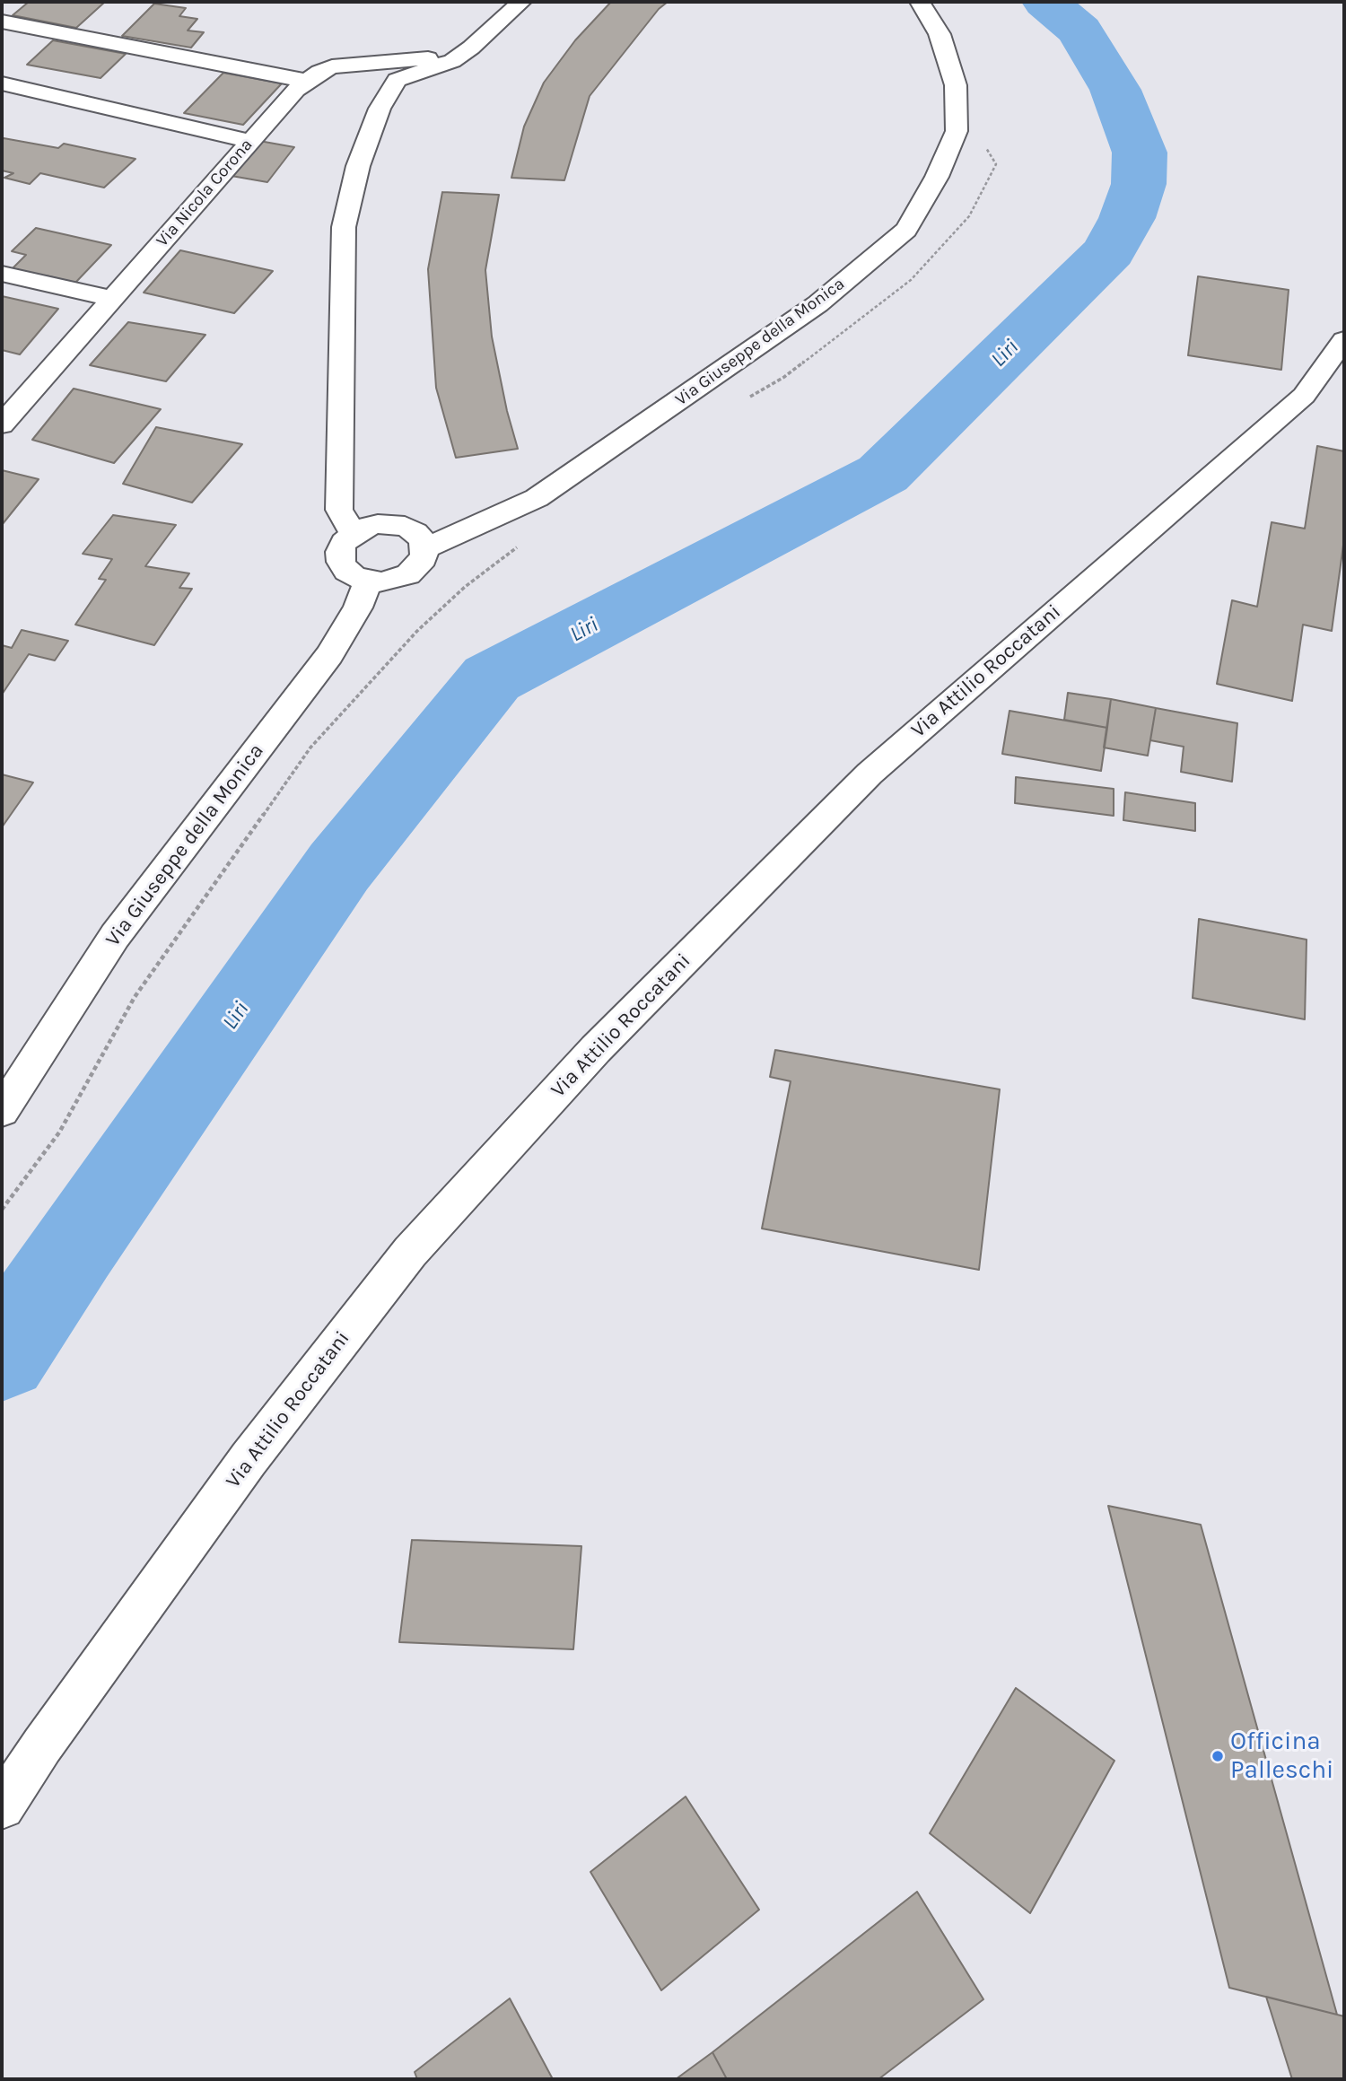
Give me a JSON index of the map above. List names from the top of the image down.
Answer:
{
  "streets": {
    "street": ["Via Nicola Corona", "Via Giuseppe della Monica", "Via Attilio Roccatani"]
  },
  "water": ["Liri"],
  "places": ["Officina Palleschi"]
}
